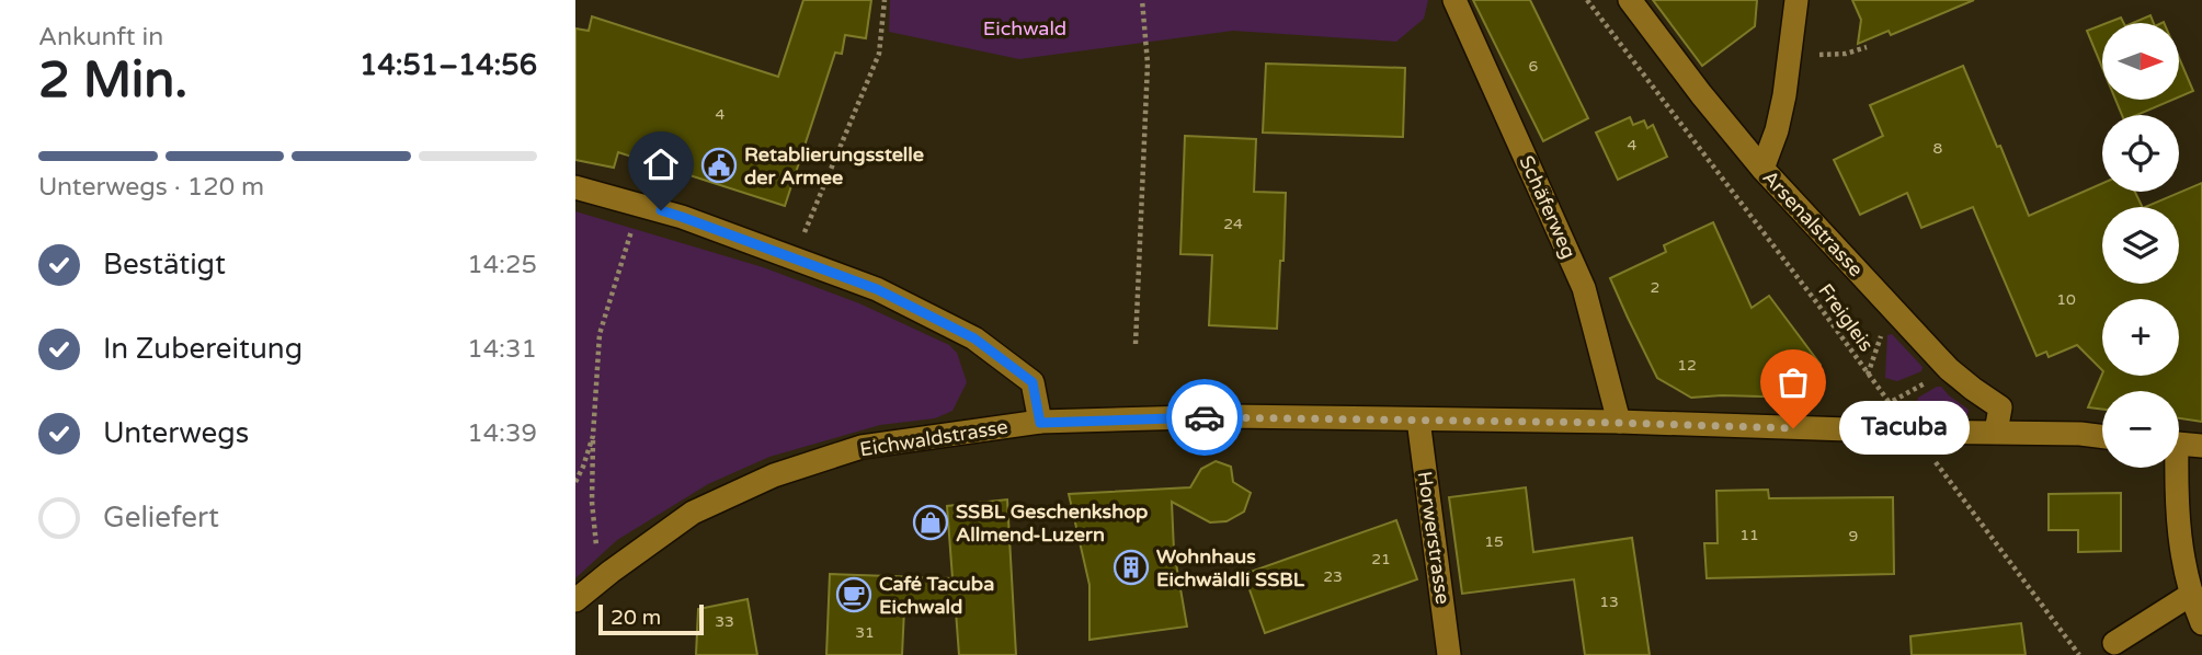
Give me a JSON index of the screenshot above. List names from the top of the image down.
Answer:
{
  "streets": {
    "street": [
      "Schäferweg",
      "Arsenalstrasse",
      "Eichwaldstrasse",
      "Horwerstrasse"
    ],
    "path": ["Freigleis"]
  },
  "crossings": [
    ["Schäferweg", "Eichwaldstrasse"],
    ["Arsenalstrasse", "Eichwaldstrasse"],
    ["Freigleis", "Eichwaldstrasse"],
    ["Eichwaldstrasse", "Horwerstrasse"]
  ],
  "parks": ["Eichwald"],
  "places": {
    "public building": ["Retablierungsstelle der Armee"],
    "other": ["Tacuba"],
    "shop": ["SSBL Geschenkshop Allmend-Luzern"],
    "building": ["Wohnhaus Eichwäldli SSBL"],
    "cafe": ["Café Tacuba Eichwald"]
  },
  "house_numbers": [
    "6",
    "4",
    "4",
    "8",
    "24",
    "2",
    "10",
    "12",
    "11",
    "9",
    "15",
    "21",
    "23",
    "13",
    "33",
    "31"
  ],
  "scale_bar": "20 m",
  "north": "right",
  "page": {
    "heading": ["2 Min.", "Ankunft in", "14:51–14:56"],
    "map_buttons": ["+", "−"],
    "bar": "Unterwegs · 120 m",
    "list": [
      ["Bestätigt", "14:25"],
      ["In Zubereitung", "14:31"],
      ["Unterwegs", "14:39"],
      "Geliefert"
    ],
    "bubble": "Tacuba",
    "scale": "20 m"
  }
}
